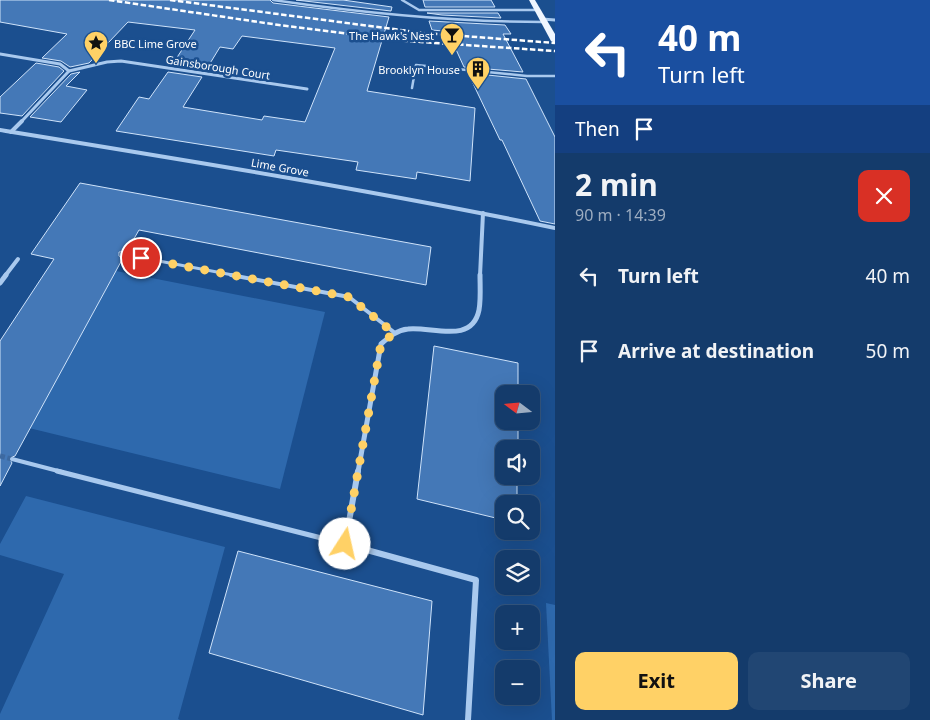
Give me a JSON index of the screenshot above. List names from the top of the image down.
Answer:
{
  "streets": {
    "street": ["Gainsborough Court", "Lime Grove"]
  },
  "places": {
    "bar": ["The Hawk's Nest"],
    "place": ["BBC Lime Grove"],
    "building": ["Brooklyn House"]
  },
  "north": "left",
  "page": {
    "turn": ["40 m", "Turn left"],
    "then": "Then",
    "heading": ["2 min", "90 m · 14:39"],
    "list": [
      {
        "name": "Turn left",
        "value": "40 m"
      },
      {
        "name": "Arrive at destination",
        "value": "50 m"
      }
    ],
    "map_buttons": ["+", "−"],
    "buttons": ["Exit", "Share"]
  }
}
